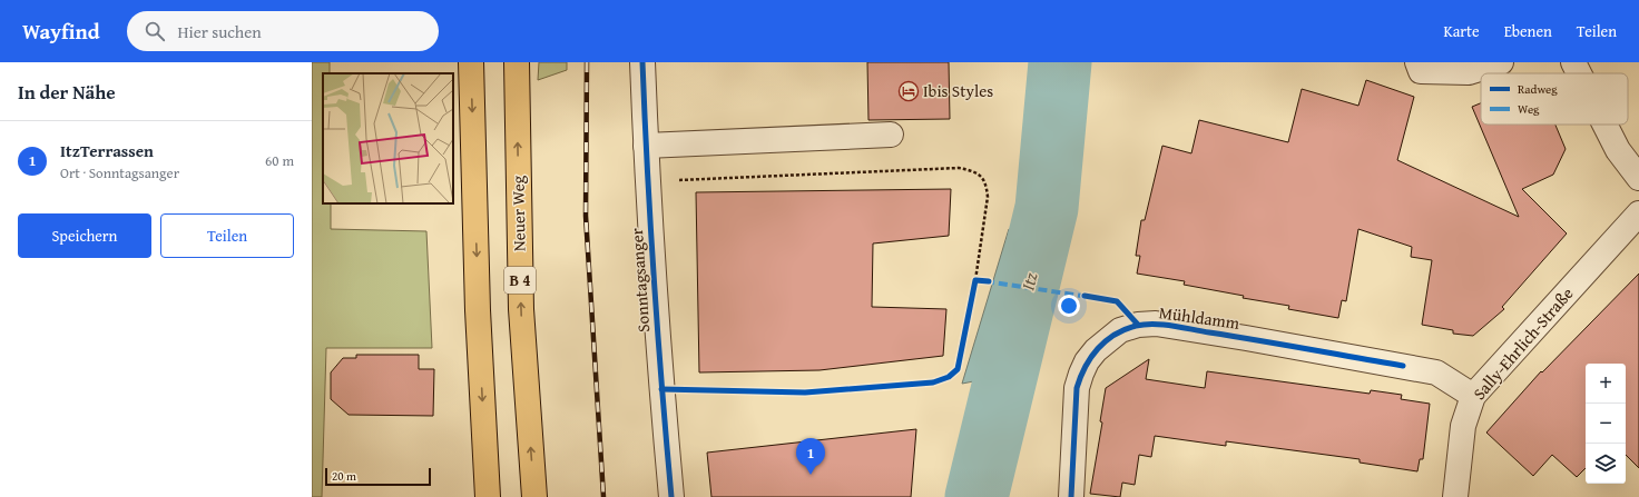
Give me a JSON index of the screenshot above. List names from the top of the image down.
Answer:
{
  "streets": {
    "highway": ["Neuer Weg", "B 4"],
    "street": ["Sonntagsanger", "Mühldamm", "Sally-Ehrlich-Straße"]
  },
  "crossings": [
    ["Mühldamm", "Sally-Ehrlich-Straße"]
  ],
  "water": ["Itz"],
  "places": {
    "hotel": ["Ibis Styles"]
  },
  "legend": ["Radweg", "Weg"],
  "scale_bar": "20 m",
  "page": {
    "header": "Wayfind",
    "search": "Hier suchen",
    "nav": ["Karte", "Ebenen", "Teilen"],
    "heading": "In der Nähe",
    "list": [
      {
        "mark": "1",
        "name": "ItzTerrassen",
        "note": "Ort · Sonntagsanger",
        "value": "60 m"
      }
    ],
    "buttons": ["Speichern", "Teilen"],
    "map_buttons": ["+", "−"],
    "pins": "1",
    "scale": "20 m"
  }
}
